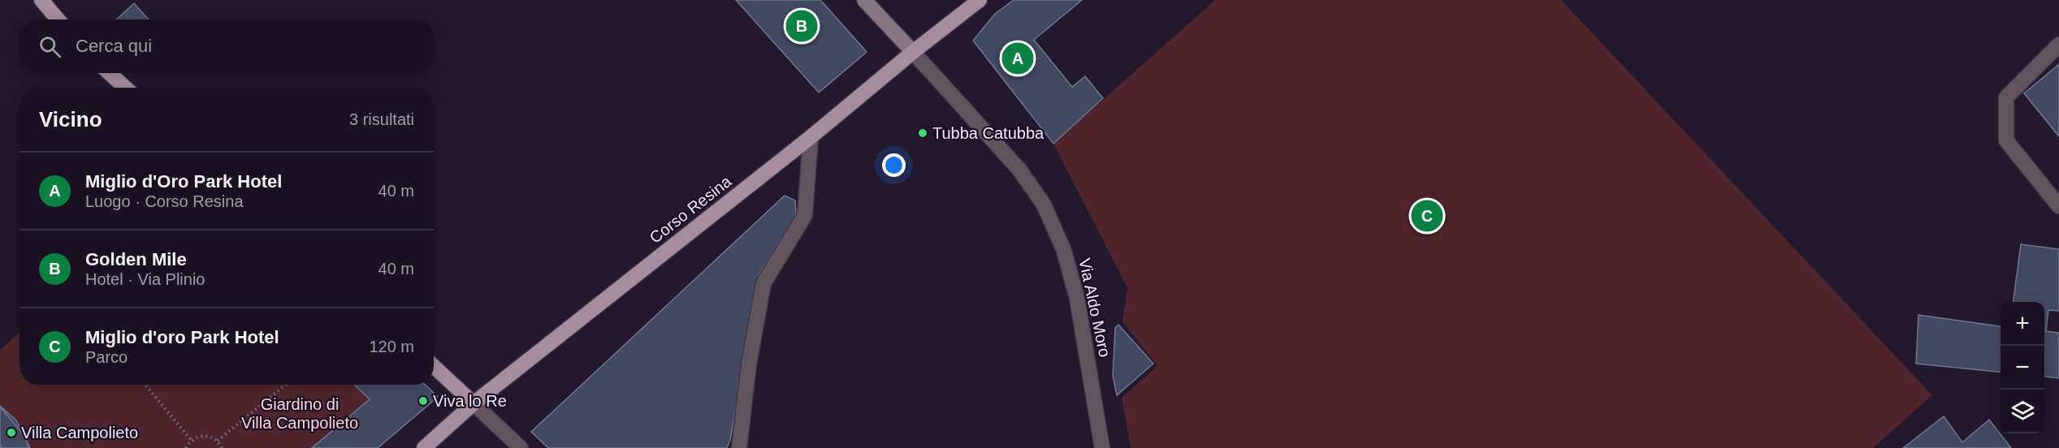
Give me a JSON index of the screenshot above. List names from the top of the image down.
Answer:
{
  "streets": {
    "main road": ["Corso Resina"],
    "street": ["Via Aldo Moro"]
  },
  "crossings": [
    ["Corso Resina", "Via Aldo Moro"]
  ],
  "parks": ["Giardino di Villa Campolieto"],
  "places": ["Tubba Catubba", "Viva lo Re", "Villa Campolieto"],
  "page": {
    "pins": ["B", "A", "C"],
    "search": "Cerca qui",
    "heading": ["Vicino", "3 risultati"],
    "list": [
      {
        "mark": "A",
        "name": "Miglio d'Oro Park Hotel",
        "note": "Luogo · Corso Resina",
        "value": "40 m"
      },
      {
        "mark": "B",
        "name": "Golden Mile",
        "note": "Hotel · Via Plinio",
        "value": "40 m"
      },
      {
        "mark": "C",
        "name": "Miglio d'oro Park Hotel",
        "note": "Parco",
        "value": "120 m"
      }
    ],
    "map_buttons": ["+", "−"]
  }
}
